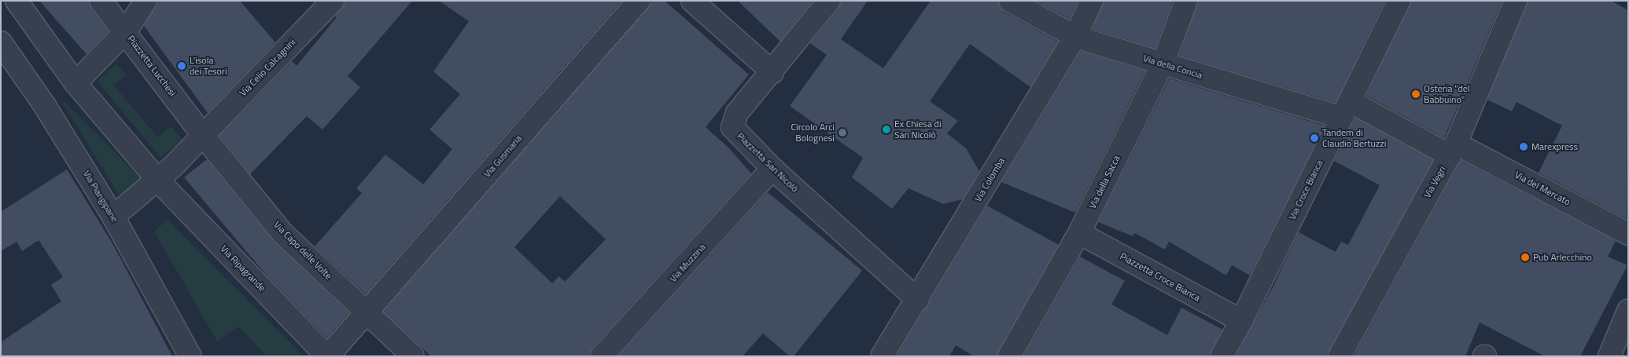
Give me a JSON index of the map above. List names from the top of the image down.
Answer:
{
  "streets": {
    "street": [
      "Piazzetta Lucchesi",
      "Via della Concia",
      "Via Celio Calcagnini",
      "Via Gusmaria",
      "Piazzetta San Nicolò",
      "Via Colomba",
      "Via della Sacca",
      "Via Vegri",
      "Via del Mercato",
      "Via Croce Bianca",
      "Via Piangipane",
      "Via Capo delle Volte",
      "Via Muzzina",
      "Via Ripagrande",
      "Piazzetta Croce Bianca"
    ]
  },
  "crossings": [
    ["Piazzetta Lucchesi", "Via Celio Calcagnini"],
    ["Piazzetta Lucchesi", "Via Capo delle Volte"],
    ["Via della Concia", "Via Colomba"],
    ["Via della Concia", "Via della Sacca"],
    ["Via della Concia", "Via Vegri"],
    ["Via della Concia", "Via del Mercato"],
    ["Via della Concia", "Via Croce Bianca"],
    ["Via Celio Calcagnini", "Via Capo delle Volte"],
    ["Via Gusmaria", "Via Capo delle Volte"],
    ["Via Gusmaria", "Via Ripagrande"],
    ["Piazzetta San Nicolò", "Via Colomba"],
    ["Piazzetta San Nicolò", "Via Muzzina"],
    ["Via della Sacca", "Piazzetta Croce Bianca"],
    ["Via Vegri", "Via del Mercato"],
    ["Via Croce Bianca", "Piazzetta Croce Bianca"]
  ],
  "places": [
    "L'isola dei Tesori",
    "Osteria \"del Babbuino\"",
    "Ex Chiesa di San Nicolò",
    "Circolo Arci Bolognesi",
    "Tandem di Claudio Bertuzzi",
    "Marexpress",
    "Pub Arlecchino"
  ]
}
